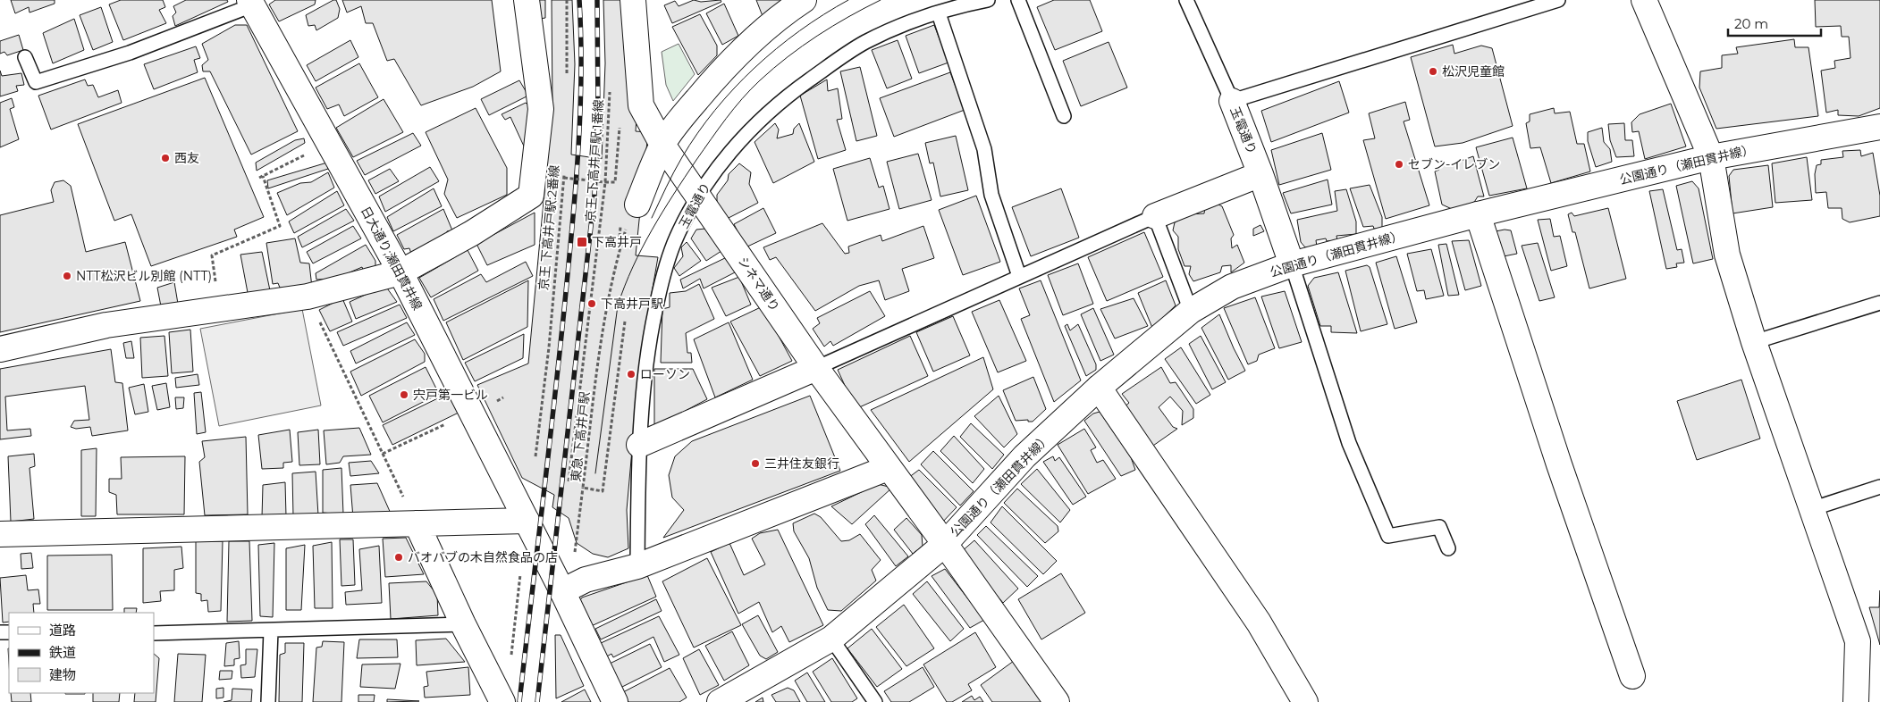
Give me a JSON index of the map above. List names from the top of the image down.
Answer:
{
  "streets": {
    "street": [
      "玉電通り",
      "公園通り（瀬田貫井線）",
      "日大通り;瀬田貫井線",
      "シネマ通り"
    ],
    "path": ["京王 下高井戸駅;1番線", "京王 下高井戸駅:2番線", "東急 下高井戸駅"]
  },
  "crossings": [
    ["玉電通り", "公園通り（瀬田貫井線）"],
    ["玉電通り", "シネマ通り"],
    ["公園通り（瀬田貫井線）", "シネマ通り"]
  ],
  "places": {
    "other": [
      "松沢児童館",
      "西友",
      "セブン-イレブン",
      "NTT松沢ビル別館 (NTT)",
      "下高井戸駅",
      "ローソン",
      "宍戸第一ビル",
      "三井住友銀行",
      "バオバブの木自然食品の店"
    ],
    "transit": ["下高井戸"]
  },
  "legend": ["道路", "鉄道", "建物"],
  "scale_bar": "20 m"
}
